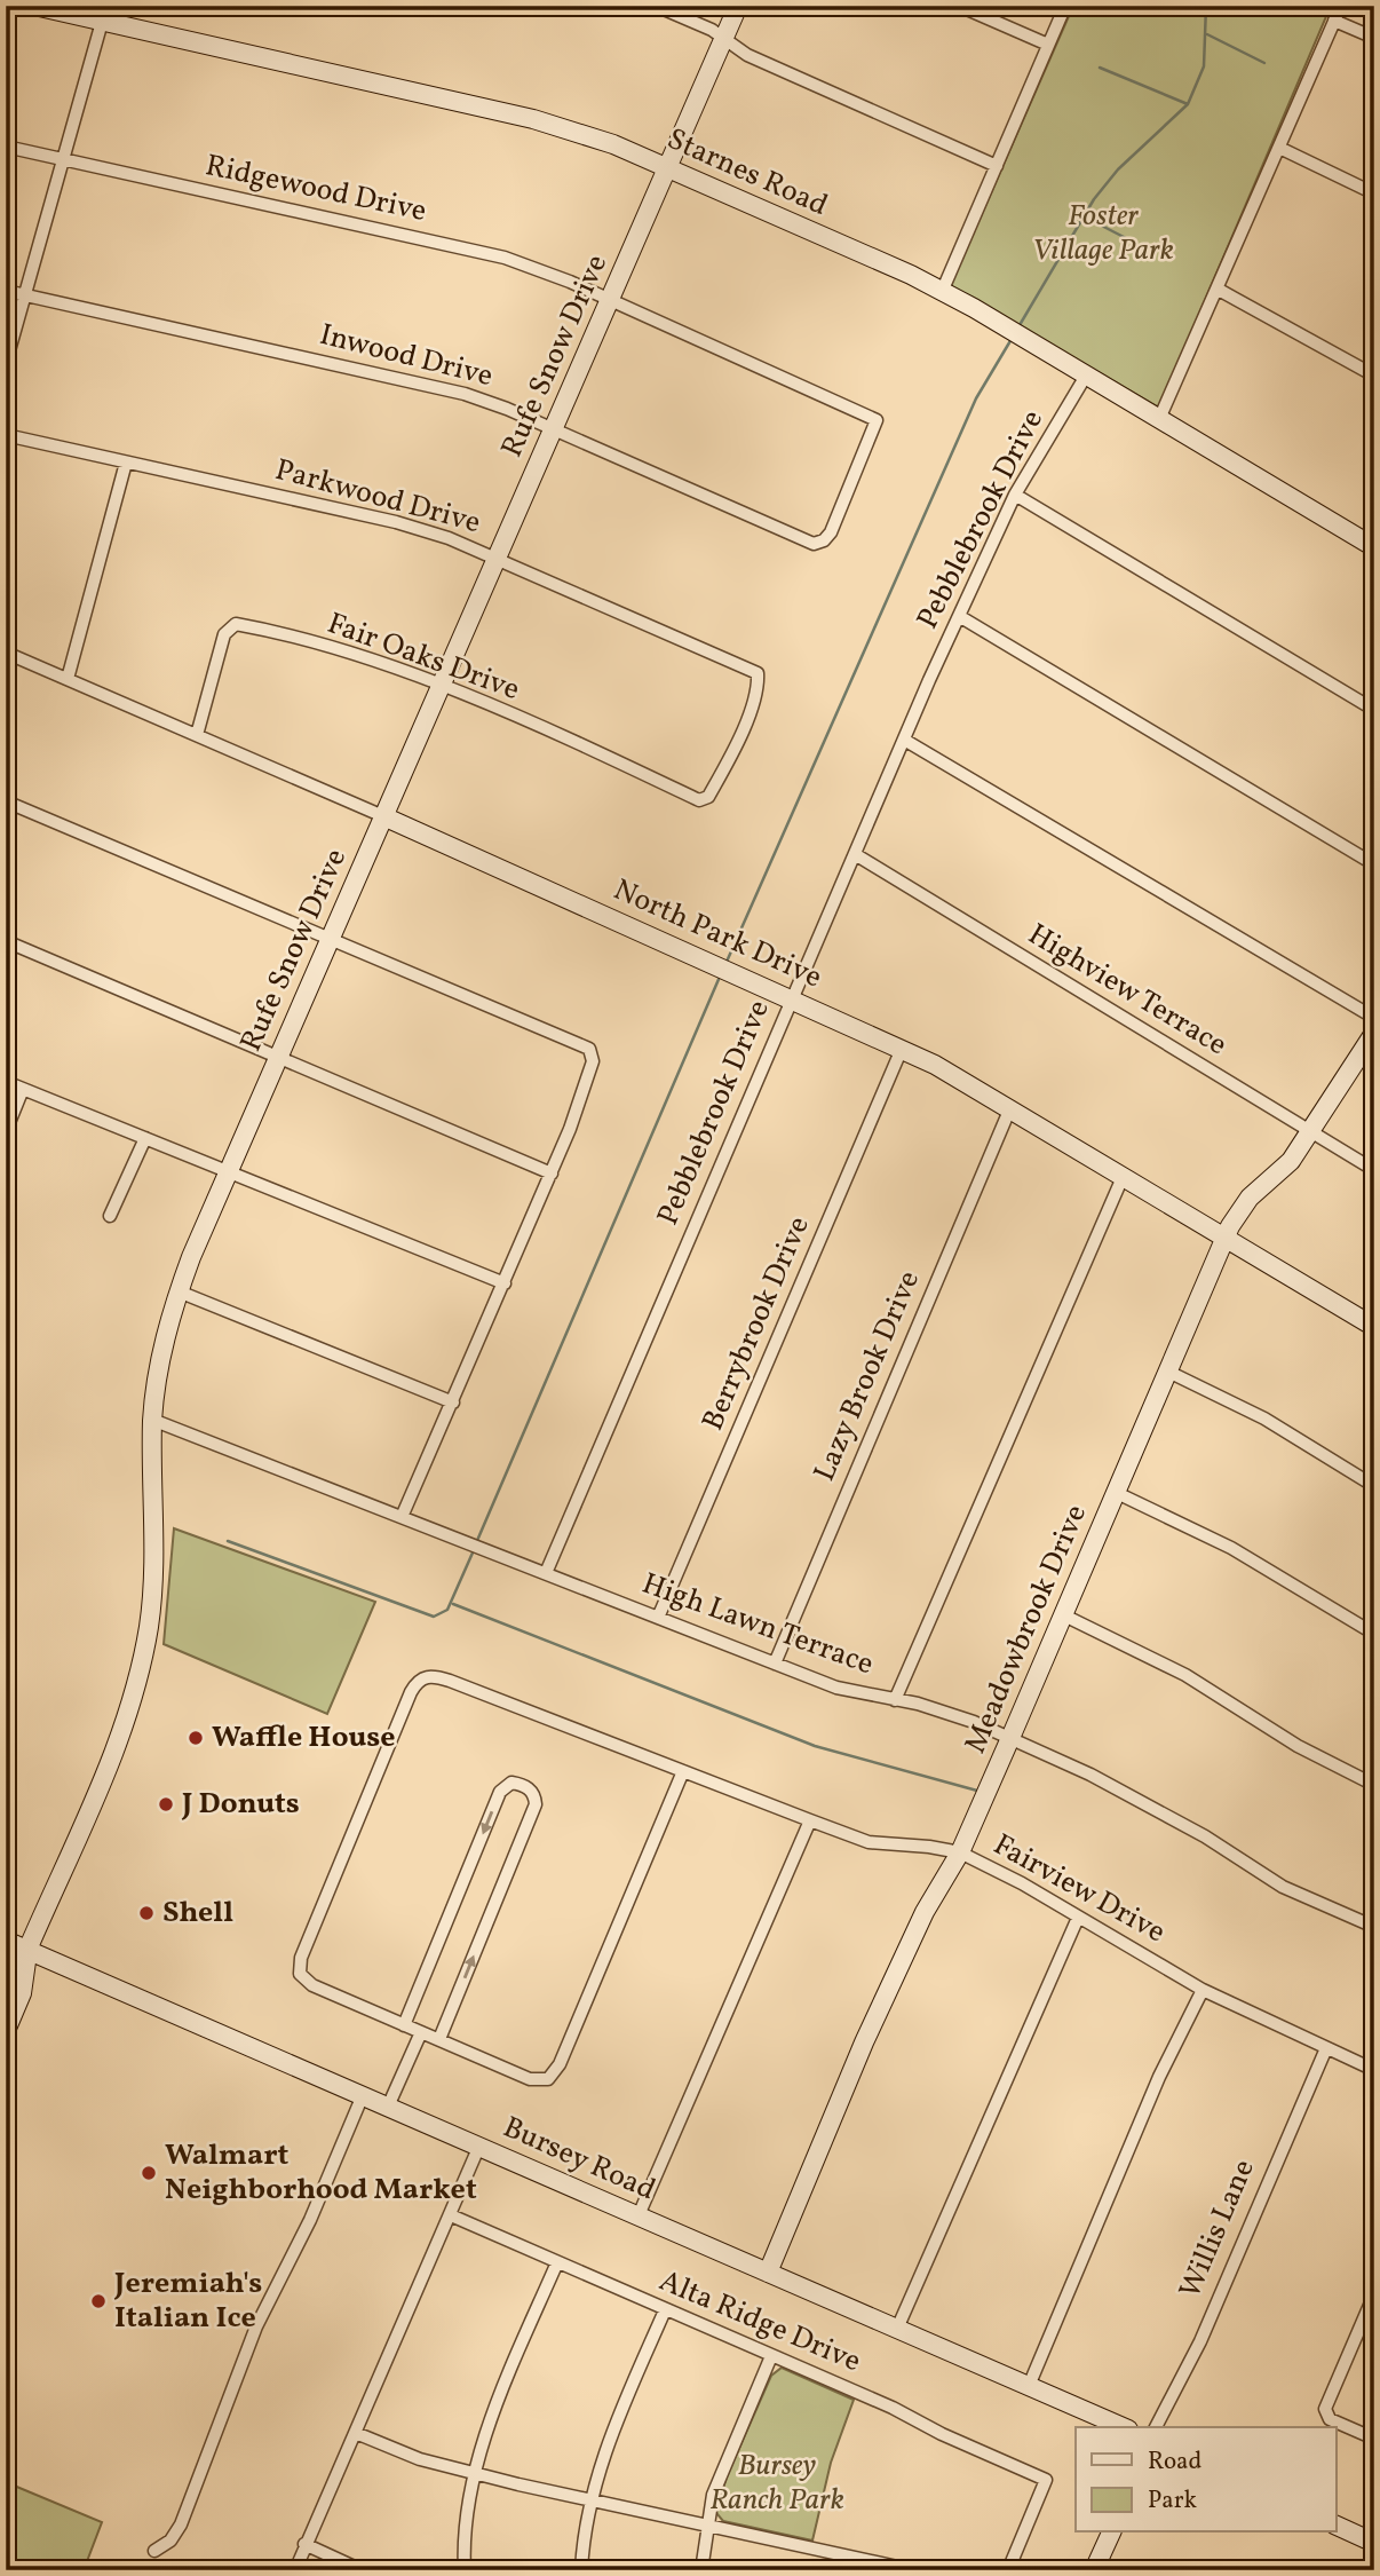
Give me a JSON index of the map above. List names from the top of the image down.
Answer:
{
  "streets": {
    "street": [
      "Starnes Road",
      "Ridgewood Drive",
      "Inwood Drive",
      "Rufe Snow Drive",
      "Parkwood Drive",
      "Pebblebrook Drive",
      "Fair Oaks Drive",
      "North Park Drive",
      "Highview Terrace",
      "Berrybrook Drive",
      "Lazy Brook Drive",
      "High Lawn Terrace",
      "Meadowbrook Drive",
      "Fairview Drive",
      "Bursey Road",
      "Willis Lane",
      "Alta Ridge Drive"
    ]
  },
  "crossings": [
    ["Starnes Road", "Rufe Snow Drive"],
    ["Starnes Road", "Pebblebrook Drive"],
    ["Ridgewood Drive", "Inwood Drive"],
    ["Ridgewood Drive", "Rufe Snow Drive"],
    ["Inwood Drive", "Rufe Snow Drive"],
    ["Rufe Snow Drive", "Parkwood Drive"],
    ["Rufe Snow Drive", "Fair Oaks Drive"],
    ["Rufe Snow Drive", "North Park Drive"],
    ["Rufe Snow Drive", "High Lawn Terrace"],
    ["Rufe Snow Drive", "Bursey Road"],
    ["Parkwood Drive", "Fair Oaks Drive"],
    ["Pebblebrook Drive", "North Park Drive"],
    ["Pebblebrook Drive", "Highview Terrace"],
    ["Pebblebrook Drive", "High Lawn Terrace"],
    ["Fair Oaks Drive", "North Park Drive"],
    ["North Park Drive", "Berrybrook Drive"],
    ["North Park Drive", "Lazy Brook Drive"],
    ["North Park Drive", "Meadowbrook Drive"],
    ["Highview Terrace", "Meadowbrook Drive"],
    ["Berrybrook Drive", "High Lawn Terrace"],
    ["Lazy Brook Drive", "High Lawn Terrace"],
    ["High Lawn Terrace", "Meadowbrook Drive"],
    ["Meadowbrook Drive", "Fairview Drive"],
    ["Meadowbrook Drive", "Bursey Road"],
    ["Fairview Drive", "Willis Lane"]
  ],
  "parks": ["Foster Village Park", "Bursey Ranch Park"],
  "places": [
    "Waffle House",
    "J Donuts",
    "Shell",
    "Walmart Neighborhood Market",
    "Jeremiah's Italian Ice"
  ],
  "legend": ["Road", "Park"]
}
